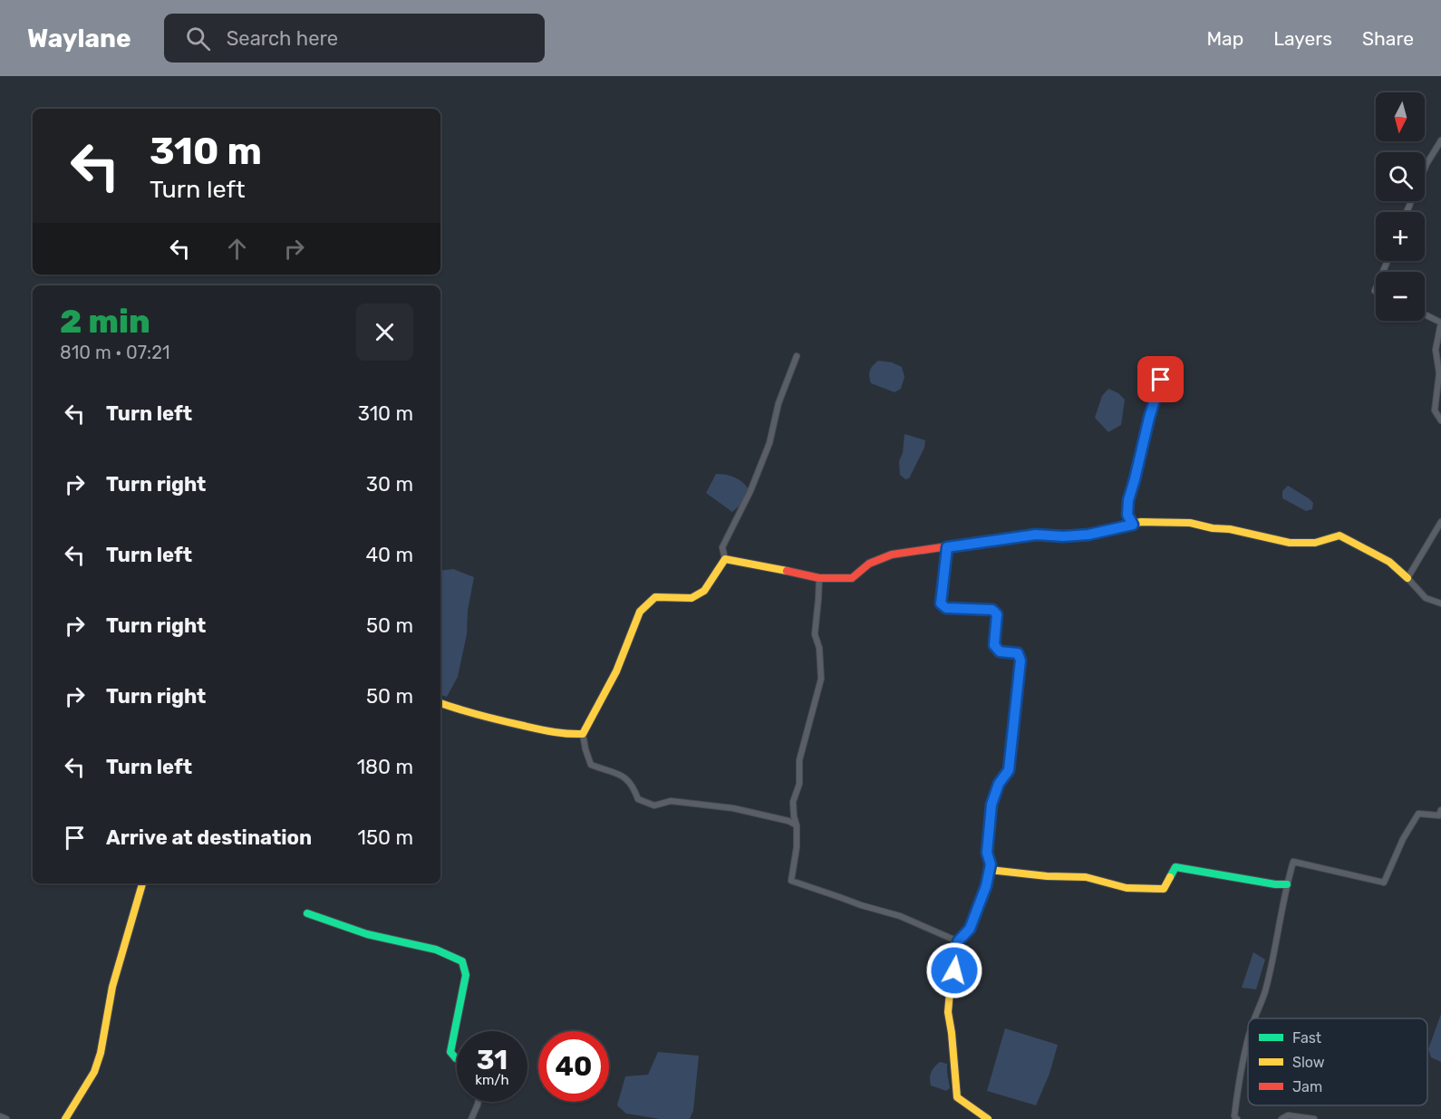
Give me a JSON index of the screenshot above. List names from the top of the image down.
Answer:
{
  "legend": ["Fast", "Slow", "Jam"],
  "north": "bottom",
  "page": {
    "header": "Waylane",
    "search": "Search here",
    "nav": ["Map", "Layers", "Share"],
    "map_buttons": ["+", "−"],
    "turn": ["310 m", "Turn left"],
    "heading": ["2 min", "810 m · 07:21"],
    "list": [
      {
        "name": "Turn left",
        "value": "310 m"
      },
      {
        "name": "Turn right",
        "value": "30 m"
      },
      {
        "name": "Turn left",
        "value": "40 m"
      },
      {
        "name": "Turn right",
        "value": "50 m"
      },
      {
        "name": "Turn right",
        "value": "50 m"
      },
      {
        "name": "Turn left",
        "value": "180 m"
      },
      {
        "name": "Arrive at destination",
        "value": "150 m"
      }
    ],
    "speed": "31 km/h",
    "limit": "40"
  }
}
